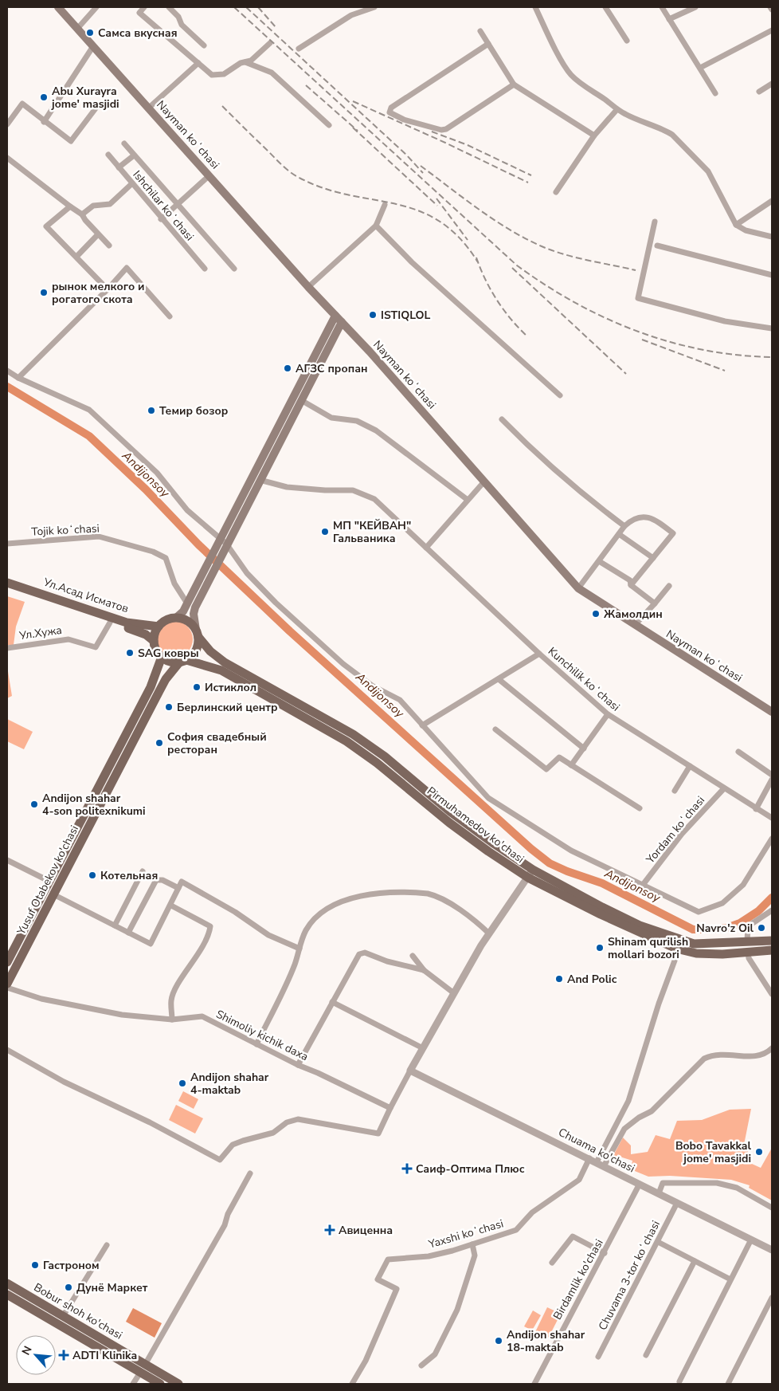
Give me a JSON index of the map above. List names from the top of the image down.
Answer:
{
  "streets": {
    "main road": [
      "Nayman koʻchasi",
      "Ул.Асад Исматов",
      "Pirmuhamedov ko'chasi",
      "Yusuf Otabekov ko'chasi",
      "Bobur shoh ko'chasi"
    ],
    "street": [
      "Ishchilar koʻchasi",
      "Tojik koʻchasi",
      "Ул.Хужа",
      "Kunchilik koʻchasi",
      "Yordam koʻchasi",
      "Shimoliy kichik daxa",
      "Chuama ko'chasi",
      "Yaxshi koʻchasi",
      "Chuvama 3-tor koʻchasi",
      "Birdamlik ko'chasi"
    ]
  },
  "crossings": [
    ["Ул.Асад Исматов", "Ул.Хужа"],
    ["Ул.Асад Исматов", "Pirmuhamedov ko'chasi"],
    ["Ул.Асад Исматов", "Yusuf Otabekov ko'chasi"],
    ["Kunchilik koʻchasi", "Yordam koʻchasi"],
    ["Pirmuhamedov ko'chasi", "Yusuf Otabekov ko'chasi"],
    ["Chuama ko'chasi", "Yaxshi koʻchasi"],
    ["Chuama ko'chasi", "Chuvama 3-tor koʻchasi"],
    ["Chuama ko'chasi", "Birdamlik ko'chasi"]
  ],
  "water": ["Andijonsoy"],
  "places": {
    "other": [
      "Самса вкусная",
      "Abu Xurayra jome' masjidi",
      "рынок мелкого и рогатого скота",
      "ISTIQLOL",
      "АГЗС пропан",
      "Темир бозор",
      "МП \"КЕЙВАН\" Гальваника",
      "Жамолдин",
      "SAG ковры",
      "Истиклол",
      "Берлинский центр",
      "София свадебный ресторан",
      "Andijon shahar 4-son politexnikumi",
      "Котельная",
      "Navro'z Oil",
      "Shinam qurilish mollari bozori",
      "And Polic",
      "Andijon shahar 4-maktab",
      "Bobo Tavakkal jome' masjidi",
      "Гастроном",
      "Дунё Маркет",
      "Andijon shahar 18-maktab"
    ],
    "health": ["Саиф-Оптима Плюс", "Авиценна", "ADTI Klinika"]
  },
  "north": "top left"
}
